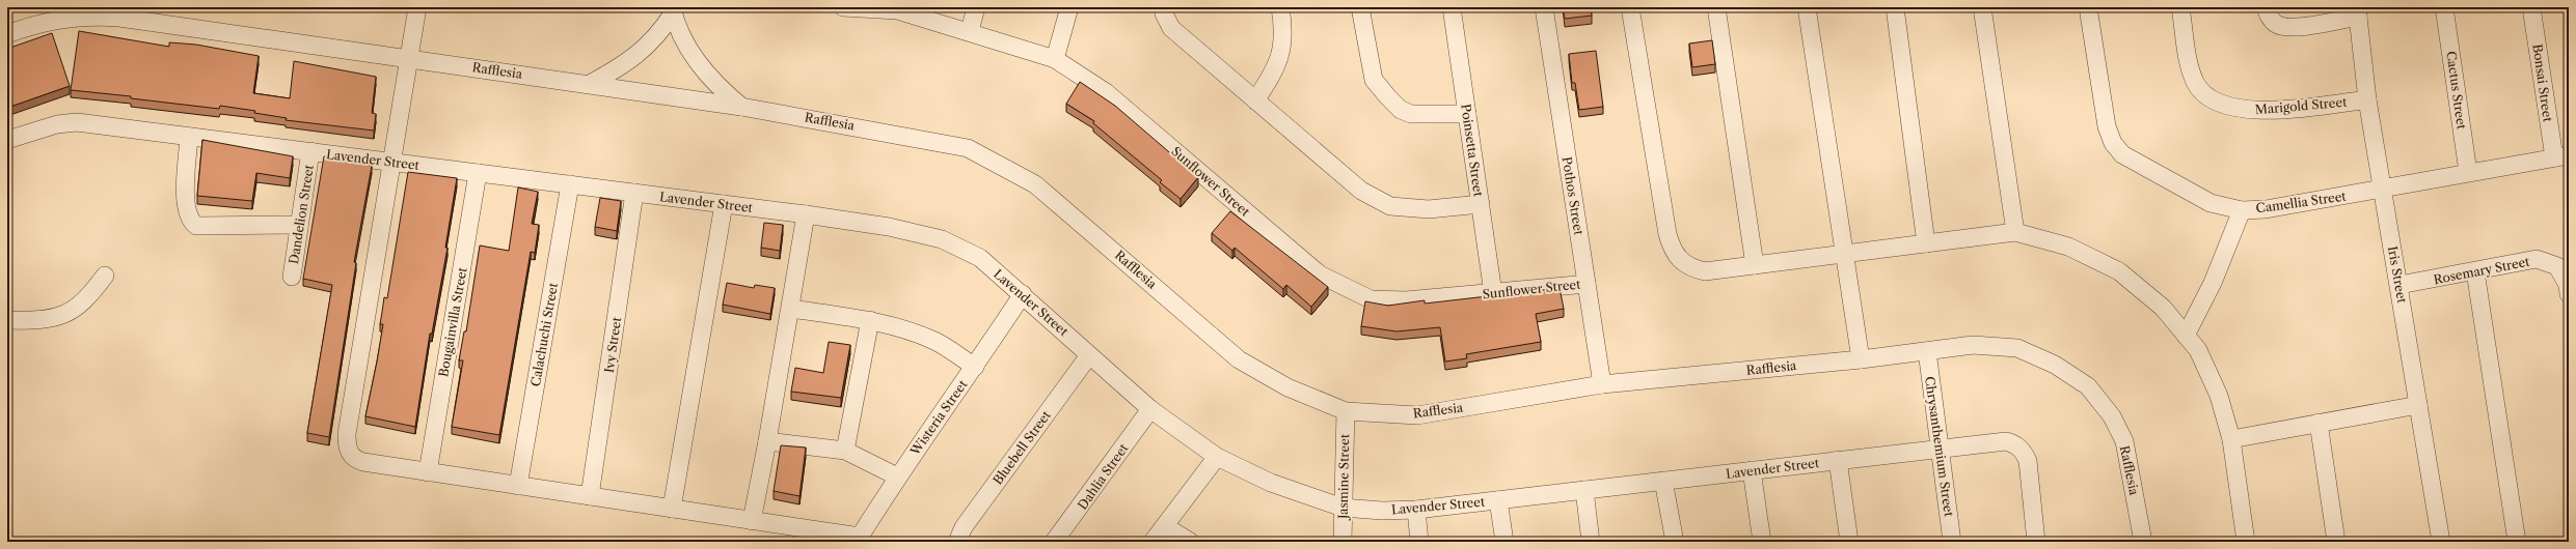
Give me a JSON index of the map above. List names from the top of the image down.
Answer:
{
  "streets": {
    "street": [
      "Rafflesia",
      "Bonsai Street",
      "Cactus Street",
      "Marigold Street",
      "Poinsetta Street",
      "Lavender Street",
      "Sunflower Street",
      "Pothos Street",
      "Camellia Street",
      "Dandelion Street",
      "Rosemary Street",
      "Iris Street",
      "Bougainvilla Street",
      "Calachuchi Street",
      "Ivy Street",
      "Wisteria Street",
      "Chrysanthemium Street",
      "Bluebell Street",
      "Dahlia Street",
      "Jasmine Street"
    ]
  },
  "crossings": [
    ["Rafflesia", "Pothos Street"],
    ["Rafflesia", "Chrysanthemium Street"],
    ["Rafflesia", "Jasmine Street"],
    ["Bonsai Street", "Camellia Street"],
    ["Cactus Street", "Camellia Street"],
    ["Marigold Street", "Iris Street"],
    ["Poinsetta Street", "Sunflower Street"],
    ["Lavender Street", "Dandelion Street"],
    ["Lavender Street", "Bougainvilla Street"],
    ["Lavender Street", "Calachuchi Street"],
    ["Lavender Street", "Ivy Street"],
    ["Lavender Street", "Wisteria Street"],
    ["Lavender Street", "Chrysanthemium Street"],
    ["Lavender Street", "Bluebell Street"],
    ["Lavender Street", "Dahlia Street"],
    ["Lavender Street", "Jasmine Street"],
    ["Sunflower Street", "Pothos Street"],
    ["Camellia Street", "Iris Street"],
    ["Rosemary Street", "Iris Street"]
  ]
}
